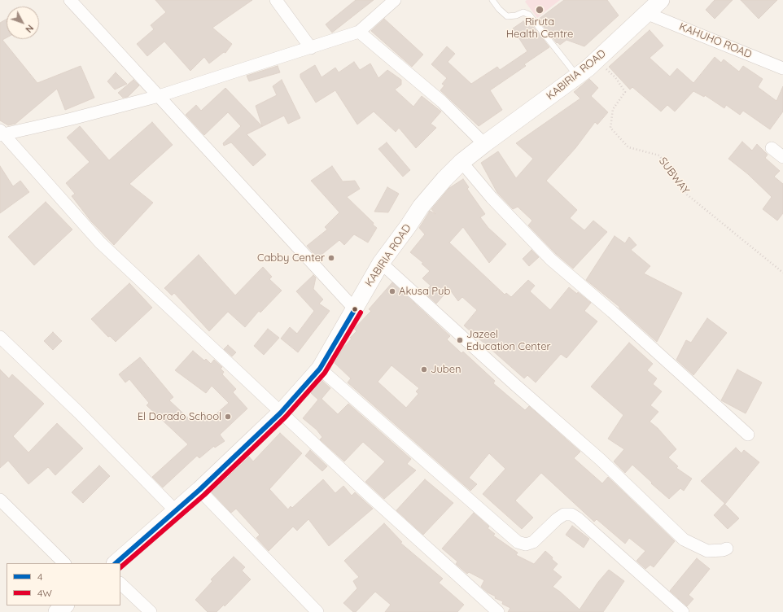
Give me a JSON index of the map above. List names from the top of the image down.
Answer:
{
  "streets": {
    "main road": ["KABIRIA ROAD"],
    "street": ["KAHUHO ROAD"],
    "path": ["SUBWAY"]
  },
  "crossings": [
    ["KAHUHO ROAD", "KABIRIA ROAD"],
    ["KABIRIA ROAD", "SUBWAY"]
  ],
  "places": [
    "Riruta Health Centre",
    "Cabby Center",
    "Akusa Pub",
    "Jazeel Education Center",
    "Juben",
    "El Dorado School"
  ],
  "lines": ["transit line 4", "transit line 4W"],
  "legend": ["4", "4W"],
  "north": "bottom right"
}
